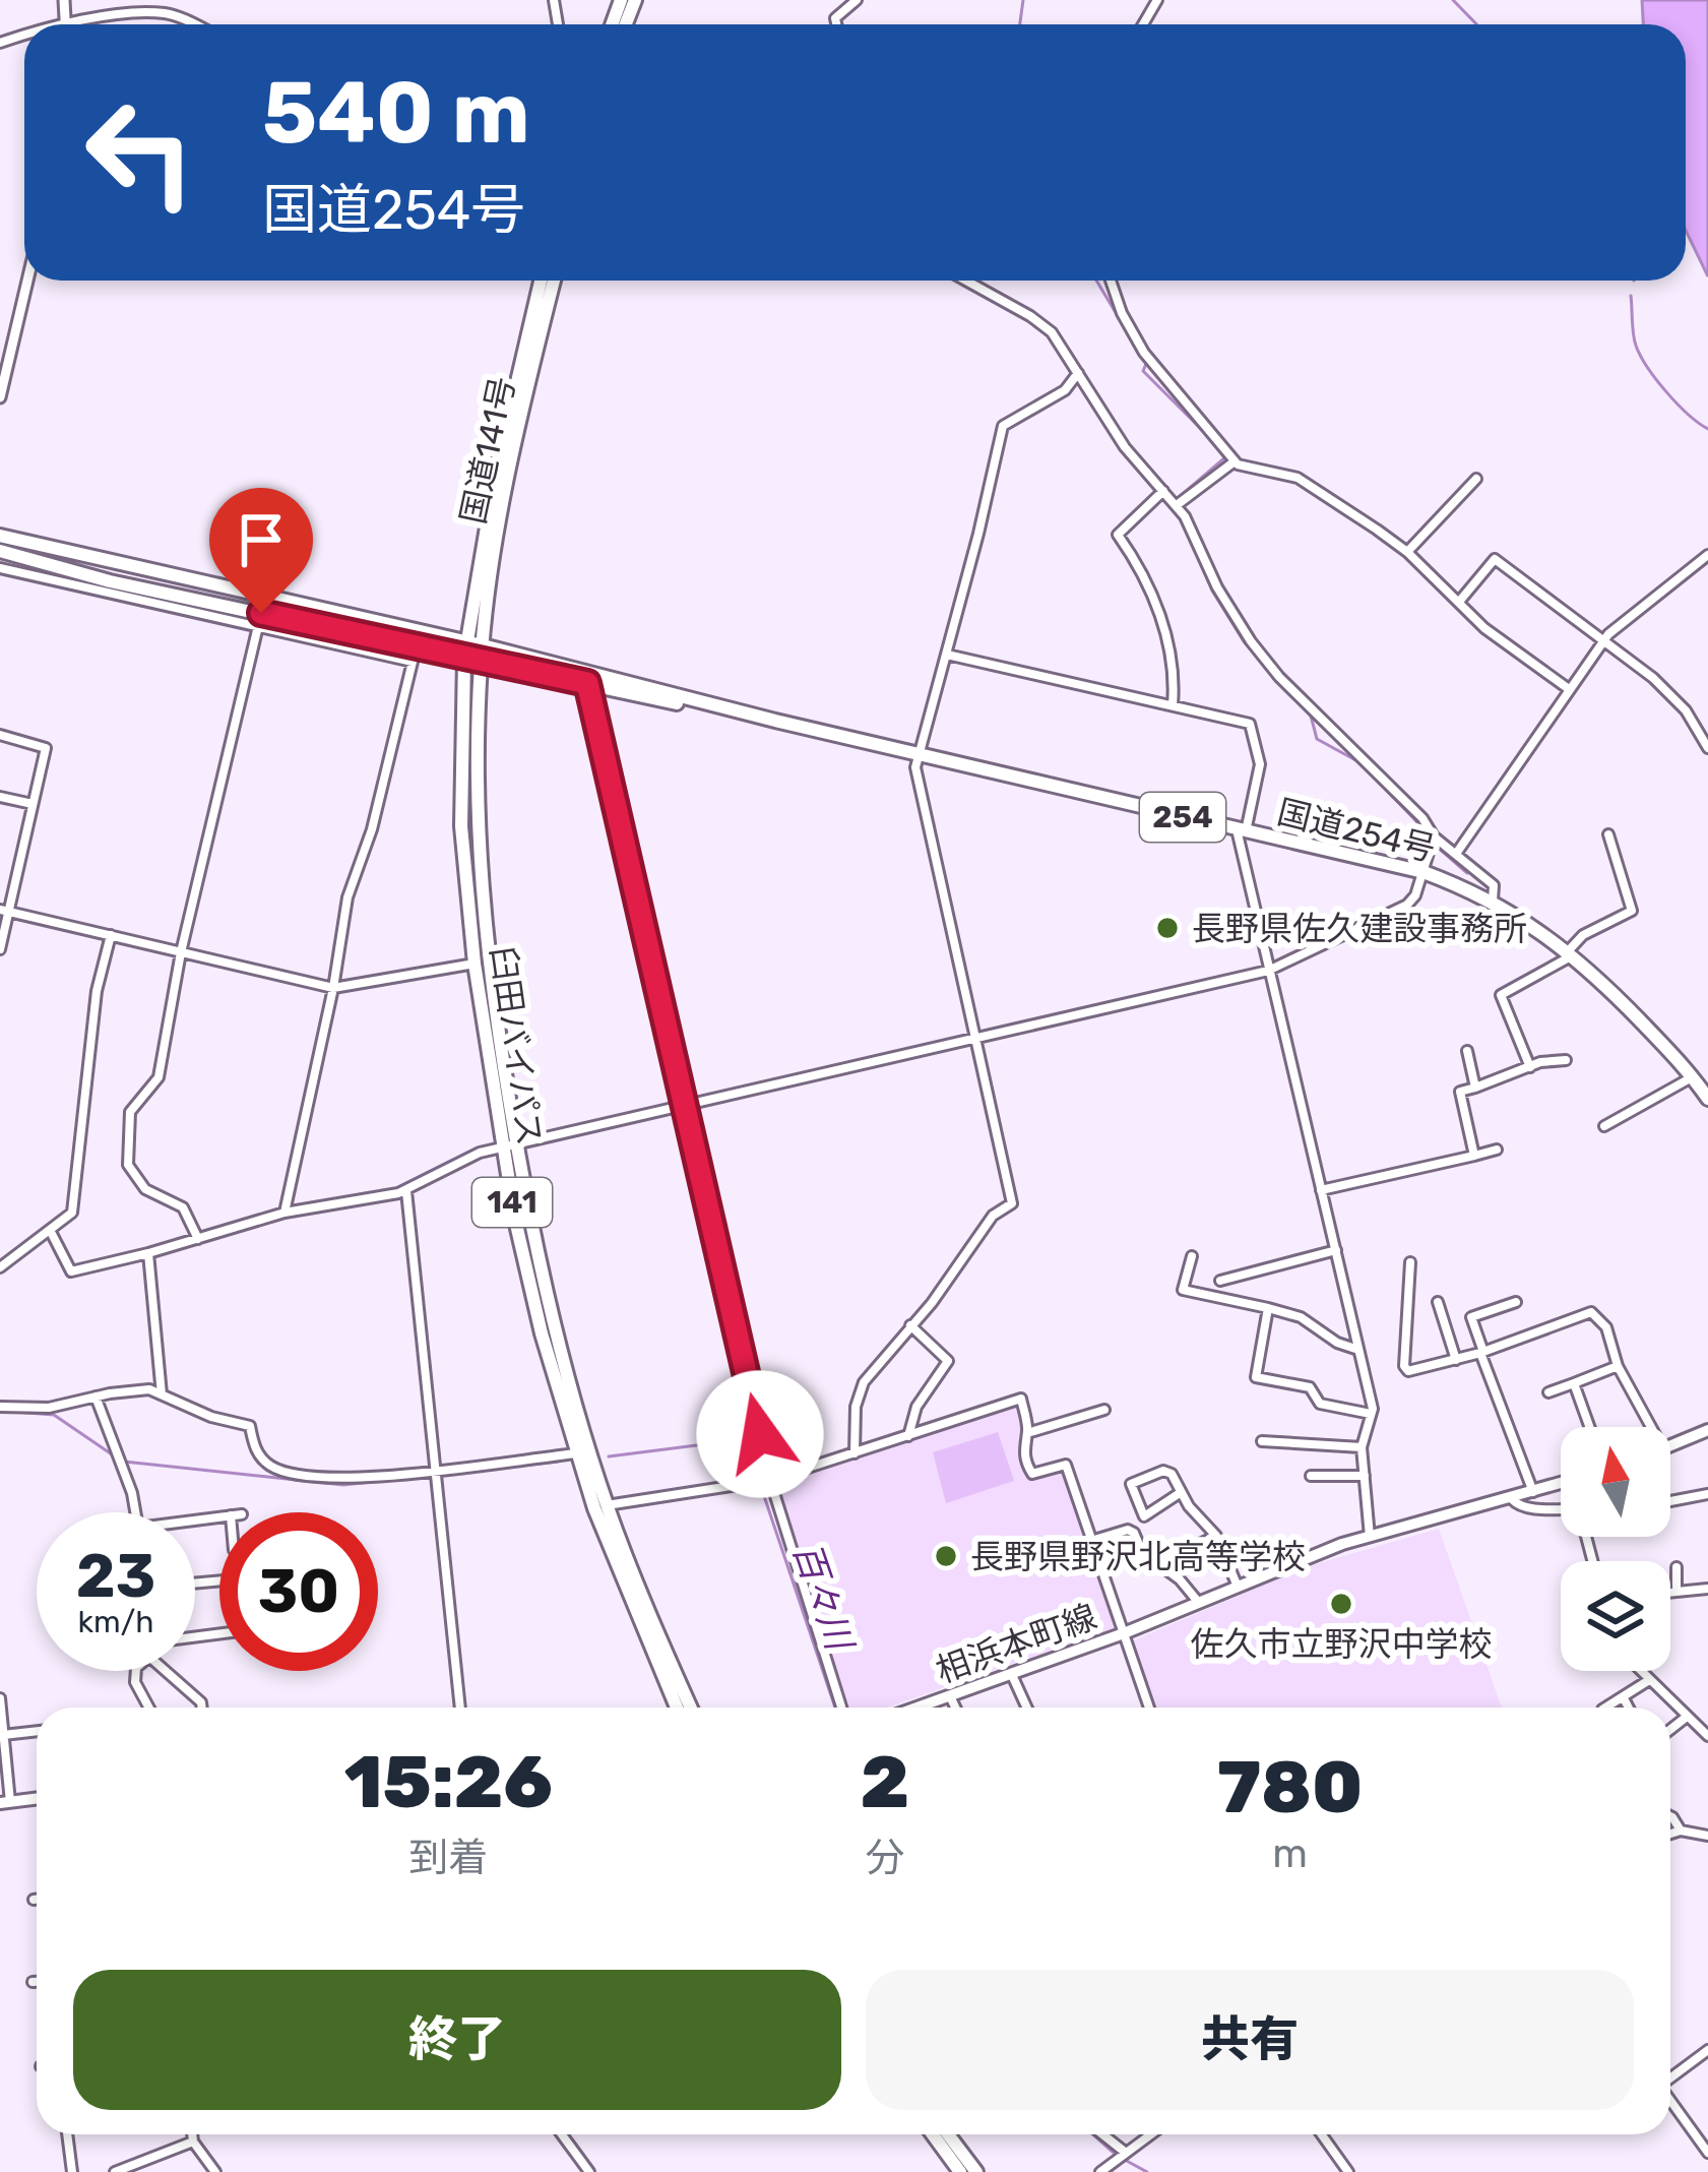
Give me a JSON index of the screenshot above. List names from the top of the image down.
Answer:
{
  "streets": {
    "highway": [
      "国道141号",
      "254",
      "国道254号",
      "臼田バイパス",
      "141"
    ],
    "main road": ["相浜本町線"]
  },
  "crossings": [
    ["国道141号", "国道254号"],
    ["国道141号", "臼田バイパス"],
    ["国道254号", "臼田バイパス"]
  ],
  "water": ["百々川"],
  "places": ["長野県佐久建設事務所", "長野県野沢北高等学校", "佐久市立野沢中学校"],
  "north": "top",
  "page": {
    "turn": ["540 m", "国道254号"],
    "speed": "23 km/h",
    "limit": "30",
    "eta": [
      "15:26",
      "到着",
      "2",
      "分",
      "780",
      "m"
    ],
    "buttons": ["終了", "共有"]
  }
}
